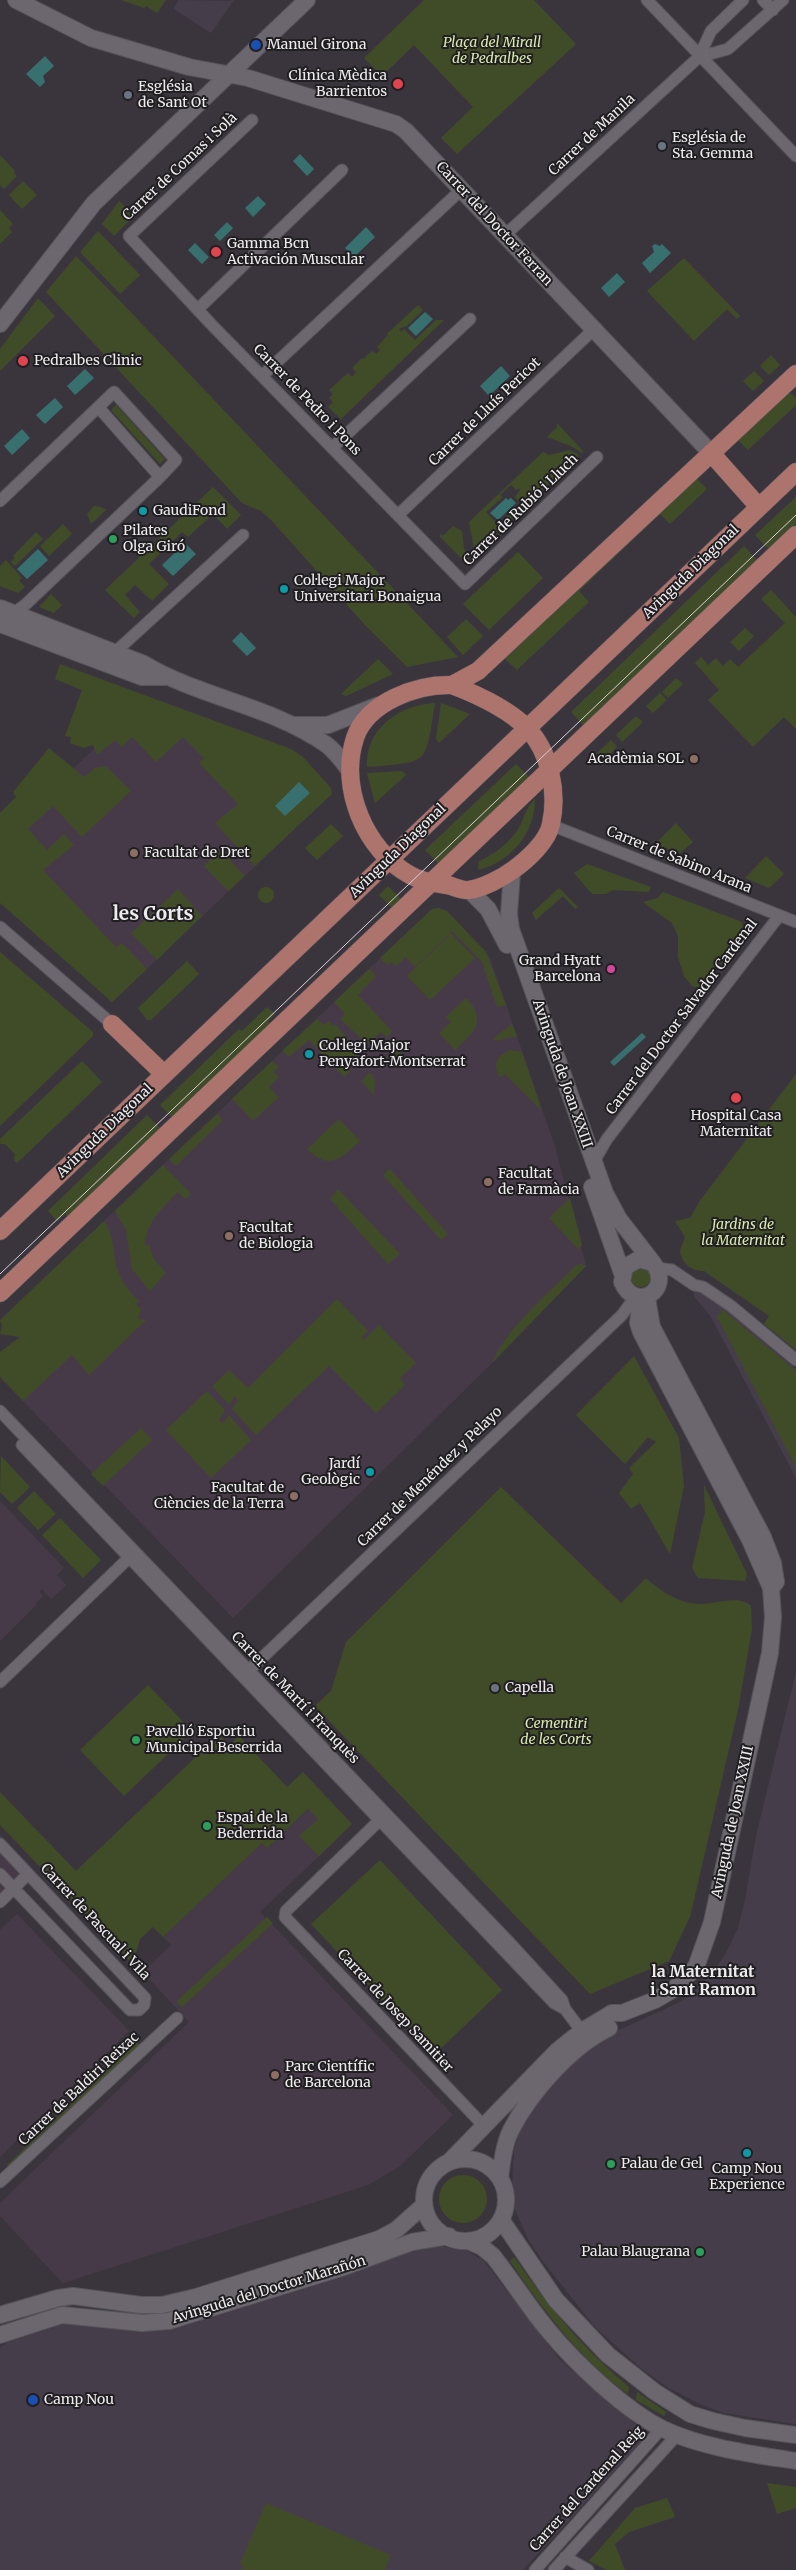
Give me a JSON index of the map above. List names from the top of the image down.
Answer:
{
  "streets": {
    "main road": ["Avinguda Diagonal"],
    "street": [
      "Carrer de Manila",
      "Carrer de Comas i Solà",
      "Carrer del Doctor Ferran",
      "Carrer de Pedro i Pons",
      "Carrer de Lluís Pericot",
      "Carrer de Rubió i Lluch",
      "Carrer de Sabino Arana",
      "Carrer del Doctor Salvador Cardenal",
      "Avinguda de Joan XXIII",
      "Carrer de Menéndez y Pelayo",
      "Carrer de Martí i Franquès",
      "Carrer de Pascual i Vila",
      "Carrer de Josep Samitier",
      "Carrer de Baldiri Reixac",
      "Avinguda del Doctor Marañón",
      "Carrer del Cardenal Reig"
    ]
  },
  "crossings": [
    ["Carrer de Manila", "Carrer del Doctor Ferran"],
    ["Carrer de Comas i Solà", "Carrer de Pedro i Pons"],
    ["Carrer del Doctor Ferran", "Carrer de Lluís Pericot"],
    ["Carrer de Pedro i Pons", "Carrer de Lluís Pericot"],
    ["Carrer de Pedro i Pons", "Carrer de Rubió i Lluch"],
    ["Carrer de Sabino Arana", "Carrer del Doctor Salvador Cardenal"],
    ["Carrer del Doctor Salvador Cardenal", "Avinguda de Joan XXIII"],
    ["Avinguda de Joan XXIII", "Carrer de Menéndez y Pelayo"],
    ["Avinguda de Joan XXIII", "Carrer de Martí i Franquès"],
    ["Avinguda de Joan XXIII", "Carrer de Josep Samitier"],
    ["Avinguda de Joan XXIII", "Avinguda del Doctor Marañón"],
    ["Carrer de Menéndez y Pelayo", "Carrer de Martí i Franquès"],
    ["Carrer de Martí i Franquès", "Carrer de Josep Samitier"]
  ],
  "districts": ["les Corts", "la Maternitat i Sant Ramon"],
  "parks": ["Plaça del Mirall de Pedralbes", "Jardins de la Maternitat", "Cementiri de les Corts"],
  "places": [
    "Manuel Girona",
    "Clínica Mèdica Barrientos",
    "Església de Sant Ot",
    "Església de Sta. Gemma",
    "Gamma Bcn Activación Muscular",
    "Pedralbes Clinic",
    "GaudiFond",
    "Pilates Olga Giró",
    "Col·legi Major Universitari Bonaigua",
    "Acadèmia SOL",
    "Facultat de Dret",
    "Grand Hyatt Barcelona",
    "Col·legi Major Penyafort-Montserrat",
    "Hospital Casa Maternitat",
    "Facultat de Farmàcia",
    "Facultat de Biologia",
    "Jardí Geològic",
    "Facultat de Ciències de la Terra",
    "Capella",
    "Pavelló Esportiu Municipal Beserrida",
    "Espai de la Bederrida",
    "Parc Científic de Barcelona",
    "Camp Nou Experience",
    "Palau de Gel",
    "Palau Blaugrana",
    "Camp Nou"
  ]
}
